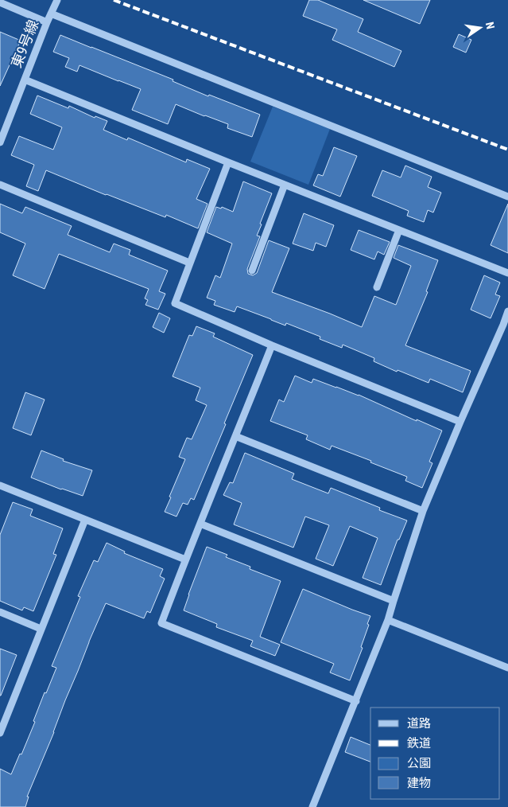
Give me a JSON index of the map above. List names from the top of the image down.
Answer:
{
  "streets": {
    "street": ["東9号線"]
  },
  "legend": [
    "道路",
    "鉄道",
    "公園",
    "建物"
  ],
  "north": "right"
}
